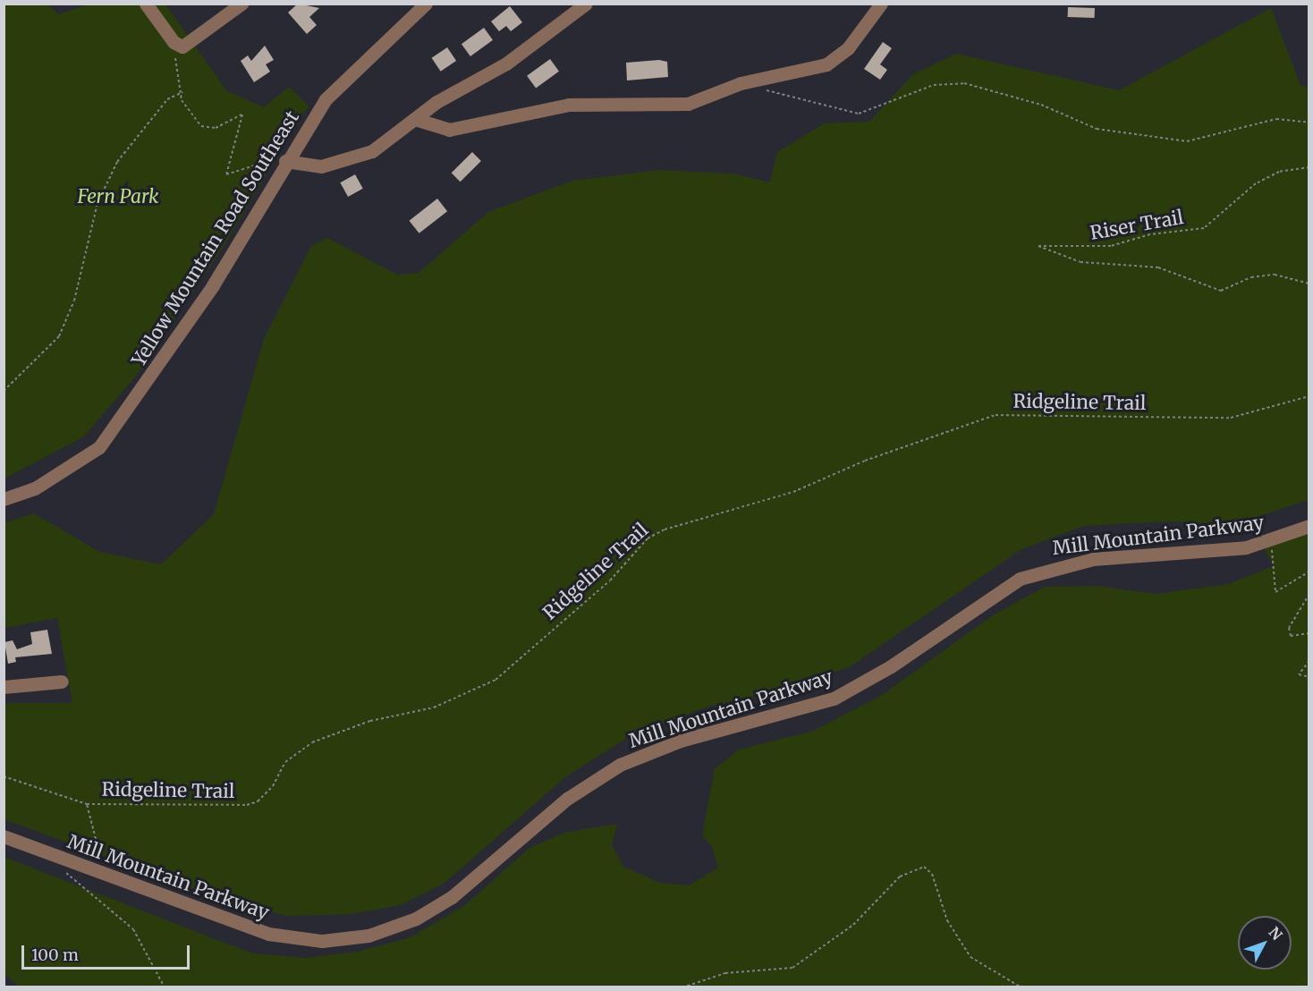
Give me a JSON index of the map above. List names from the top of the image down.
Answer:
{
  "streets": {
    "street": ["Yellow Mountain Road Southeast", "Mill Mountain Parkway"],
    "path": ["Riser Trail", "Ridgeline Trail"]
  },
  "parks": ["Fern Park"],
  "scale_bar": "100 m",
  "north": "top right"
}
